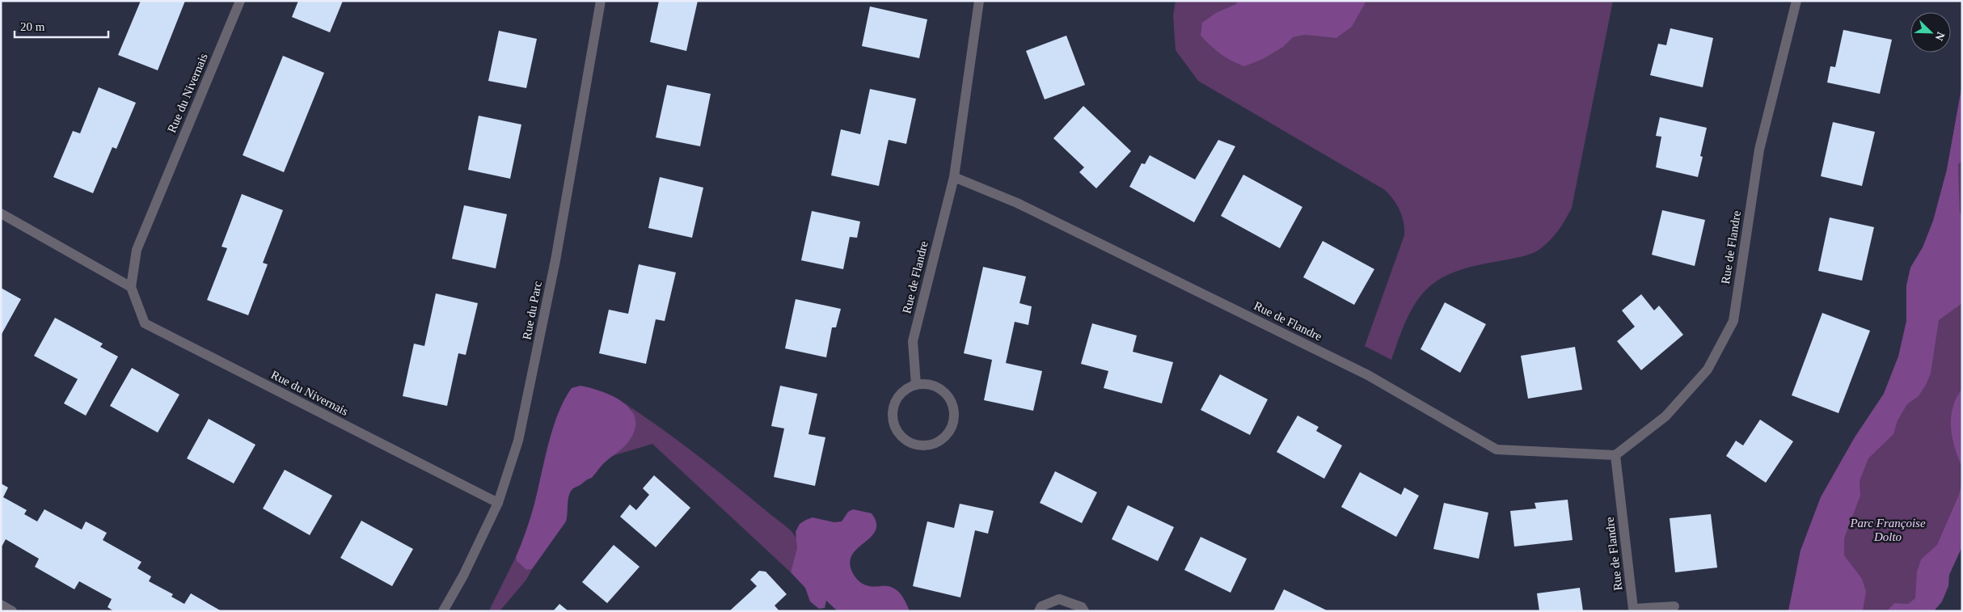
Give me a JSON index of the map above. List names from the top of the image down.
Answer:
{
  "streets": {
    "street": ["Rue du Nivernais", "Rue de Flandre", "Rue du Parc"]
  },
  "crossings": [
    ["Rue du Nivernais", "Rue du Parc"]
  ],
  "parks": ["Parc Françoise Dolto"],
  "scale_bar": "20 m",
  "north": "bottom right"
}
